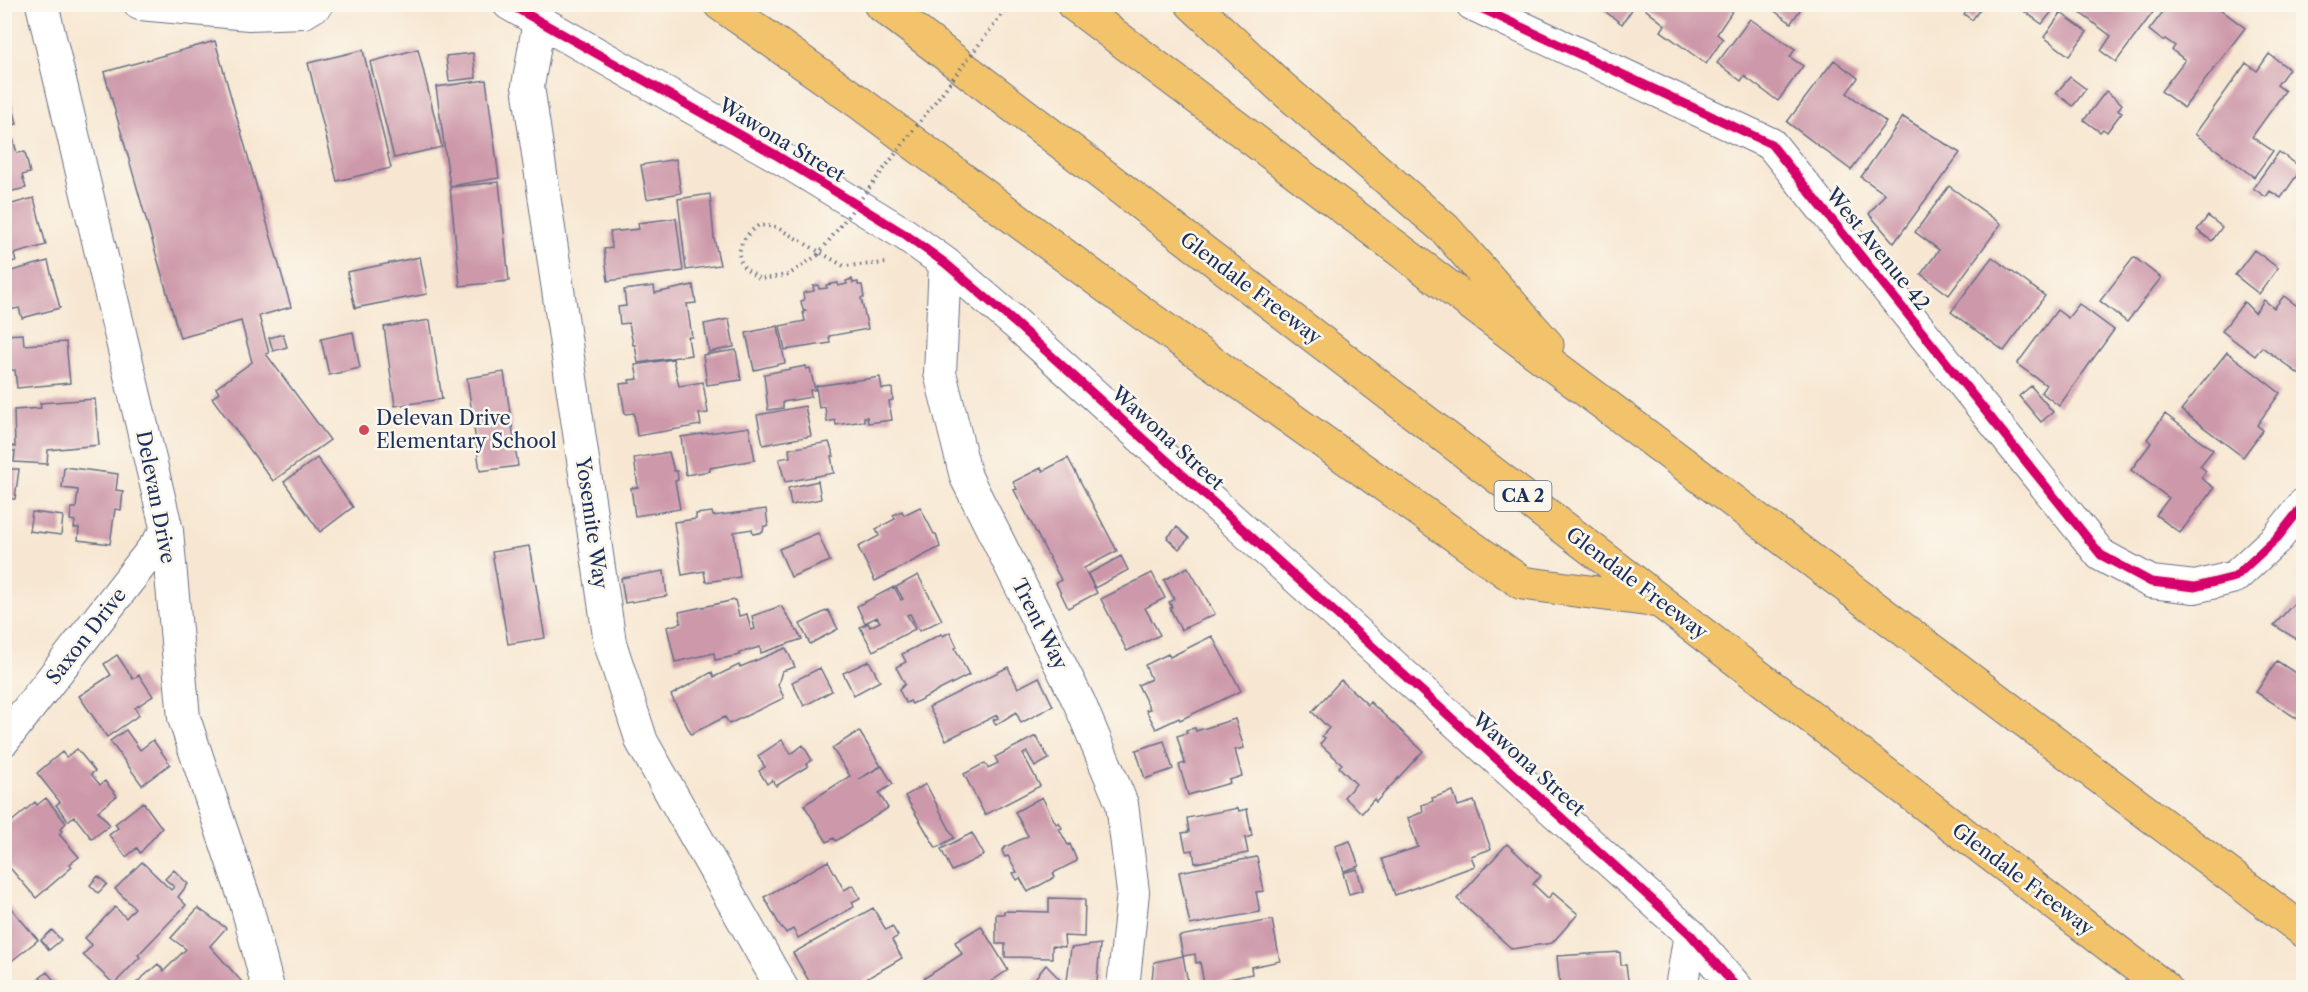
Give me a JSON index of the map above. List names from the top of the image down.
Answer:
{
  "streets": {
    "highway": ["Glendale Freeway", "CA 2"],
    "street": [
      "Wawona Street",
      "West Avenue 42",
      "Delevan Drive",
      "Yosemite Way",
      "Trent Way",
      "Saxon Drive"
    ]
  },
  "crossings": [
    ["Wawona Street", "Yosemite Way"],
    ["Wawona Street", "Trent Way"],
    ["Delevan Drive", "Saxon Drive"]
  ],
  "places": ["Delevan Drive Elementary School"]
}
